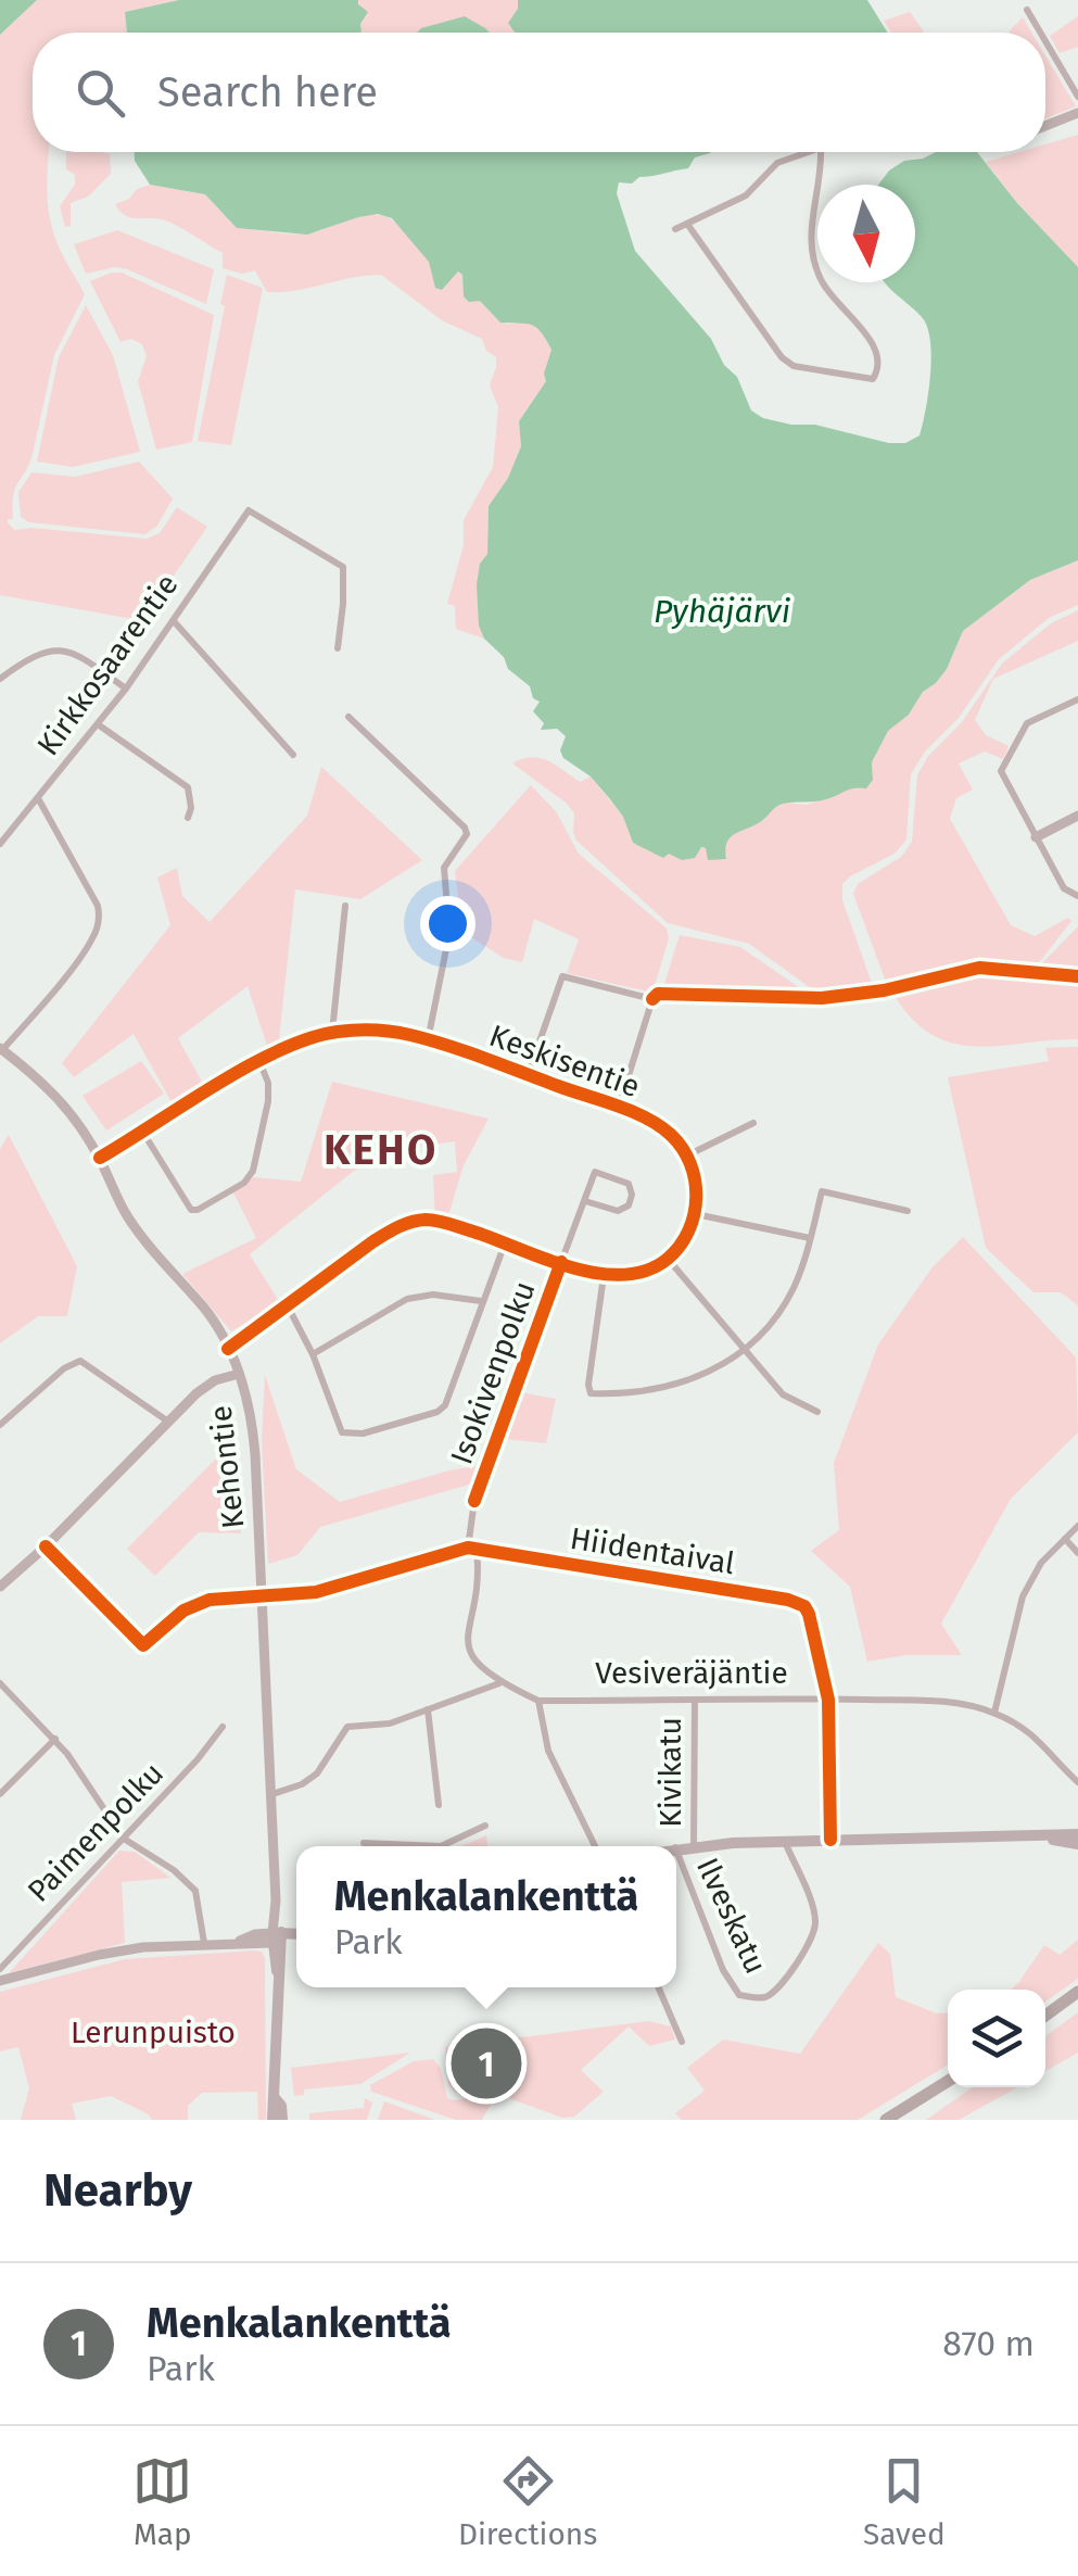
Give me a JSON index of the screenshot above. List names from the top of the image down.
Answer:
{
  "streets": {
    "main road": ["Kehontie"],
    "street": [
      "Kirkkosaarentie",
      "Keskisentie",
      "Isokivenpolku",
      "Hiidentaival",
      "Vesiveräjäntie",
      "Kivikatu",
      "Paimenpolku",
      "Ilveskatu"
    ]
  },
  "crossings": [
    ["Keskisentie", "Kehontie"],
    ["Isokivenpolku", "Hiidentaival"],
    ["Kehontie", "Hiidentaival"],
    ["Hiidentaival", "Vesiveräjäntie"],
    ["Vesiveräjäntie", "Kivikatu"]
  ],
  "districts": ["KEHO"],
  "water": ["Pyhäjärvi"],
  "parks": ["Lerunpuisto"],
  "north": "bottom",
  "page": {
    "search": "Search here",
    "popup": ["Menkalankenttä", "Park"],
    "pins": "1",
    "heading": "Nearby",
    "list": [
      {
        "mark": "1",
        "name": "Menkalankenttä",
        "note": "Park",
        "value": "870 m"
      }
    ],
    "nav": ["Map", "Directions", "Saved"]
  }
}
